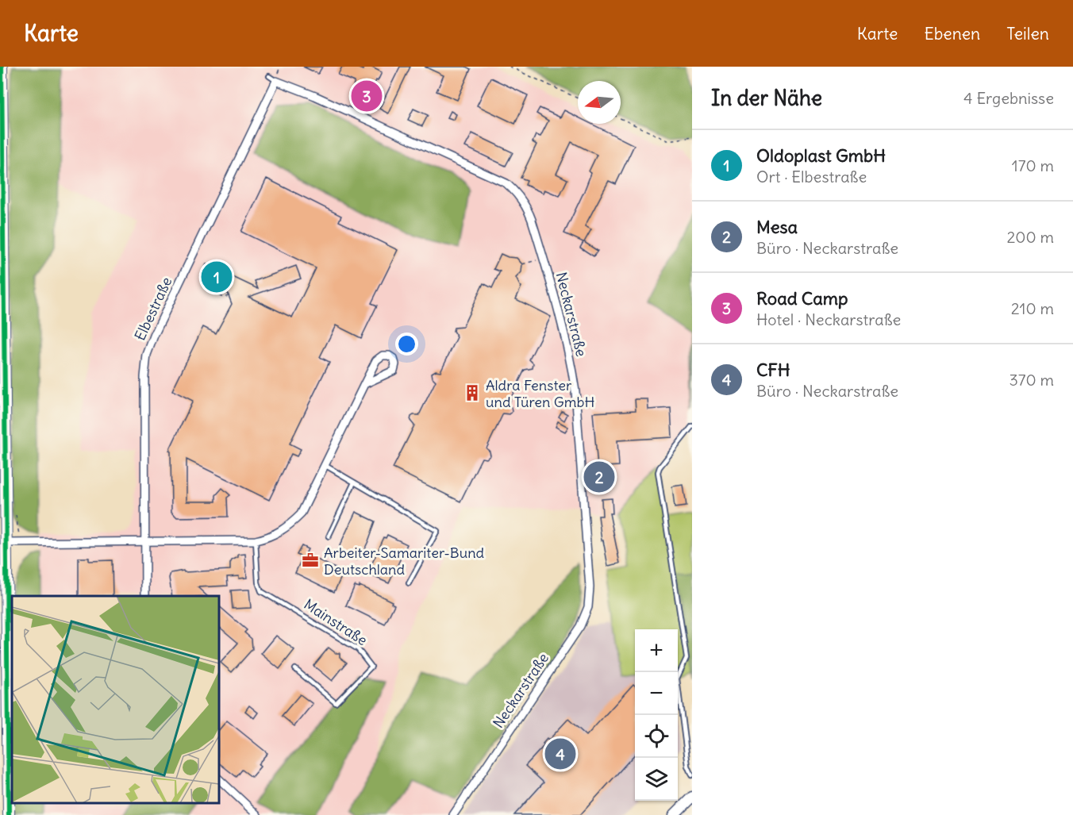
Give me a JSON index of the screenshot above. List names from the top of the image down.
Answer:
{
  "streets": {
    "street": ["Elbestraße", "Neckarstraße"],
    "lane": ["Mainstraße"]
  },
  "crossings": [
    ["Elbestraße", "Neckarstraße"]
  ],
  "places": {
    "building": ["Aldra Fenster und Türen GmbH"],
    "office": ["Arbeiter-Samariter-Bund Deutschland"]
  },
  "north": "left",
  "page": {
    "header": "Karte",
    "nav": ["Karte", "Ebenen", "Teilen"],
    "heading": ["In der Nähe", "4 Ergebnisse"],
    "pins": [
      "3",
      "1",
      "2",
      "4"
    ],
    "list": [
      {
        "mark": "1",
        "name": "Oldoplast GmbH",
        "note": "Ort · Elbestraße",
        "value": "170 m"
      },
      {
        "mark": "2",
        "name": "Mesa",
        "note": "Büro · Neckarstraße",
        "value": "200 m"
      },
      {
        "mark": "3",
        "name": "Road Camp",
        "note": "Hotel · Neckarstraße",
        "value": "210 m"
      },
      {
        "mark": "4",
        "name": "CFH",
        "note": "Büro · Neckarstraße",
        "value": "370 m"
      }
    ],
    "map_buttons": ["+", "−"]
  }
}
